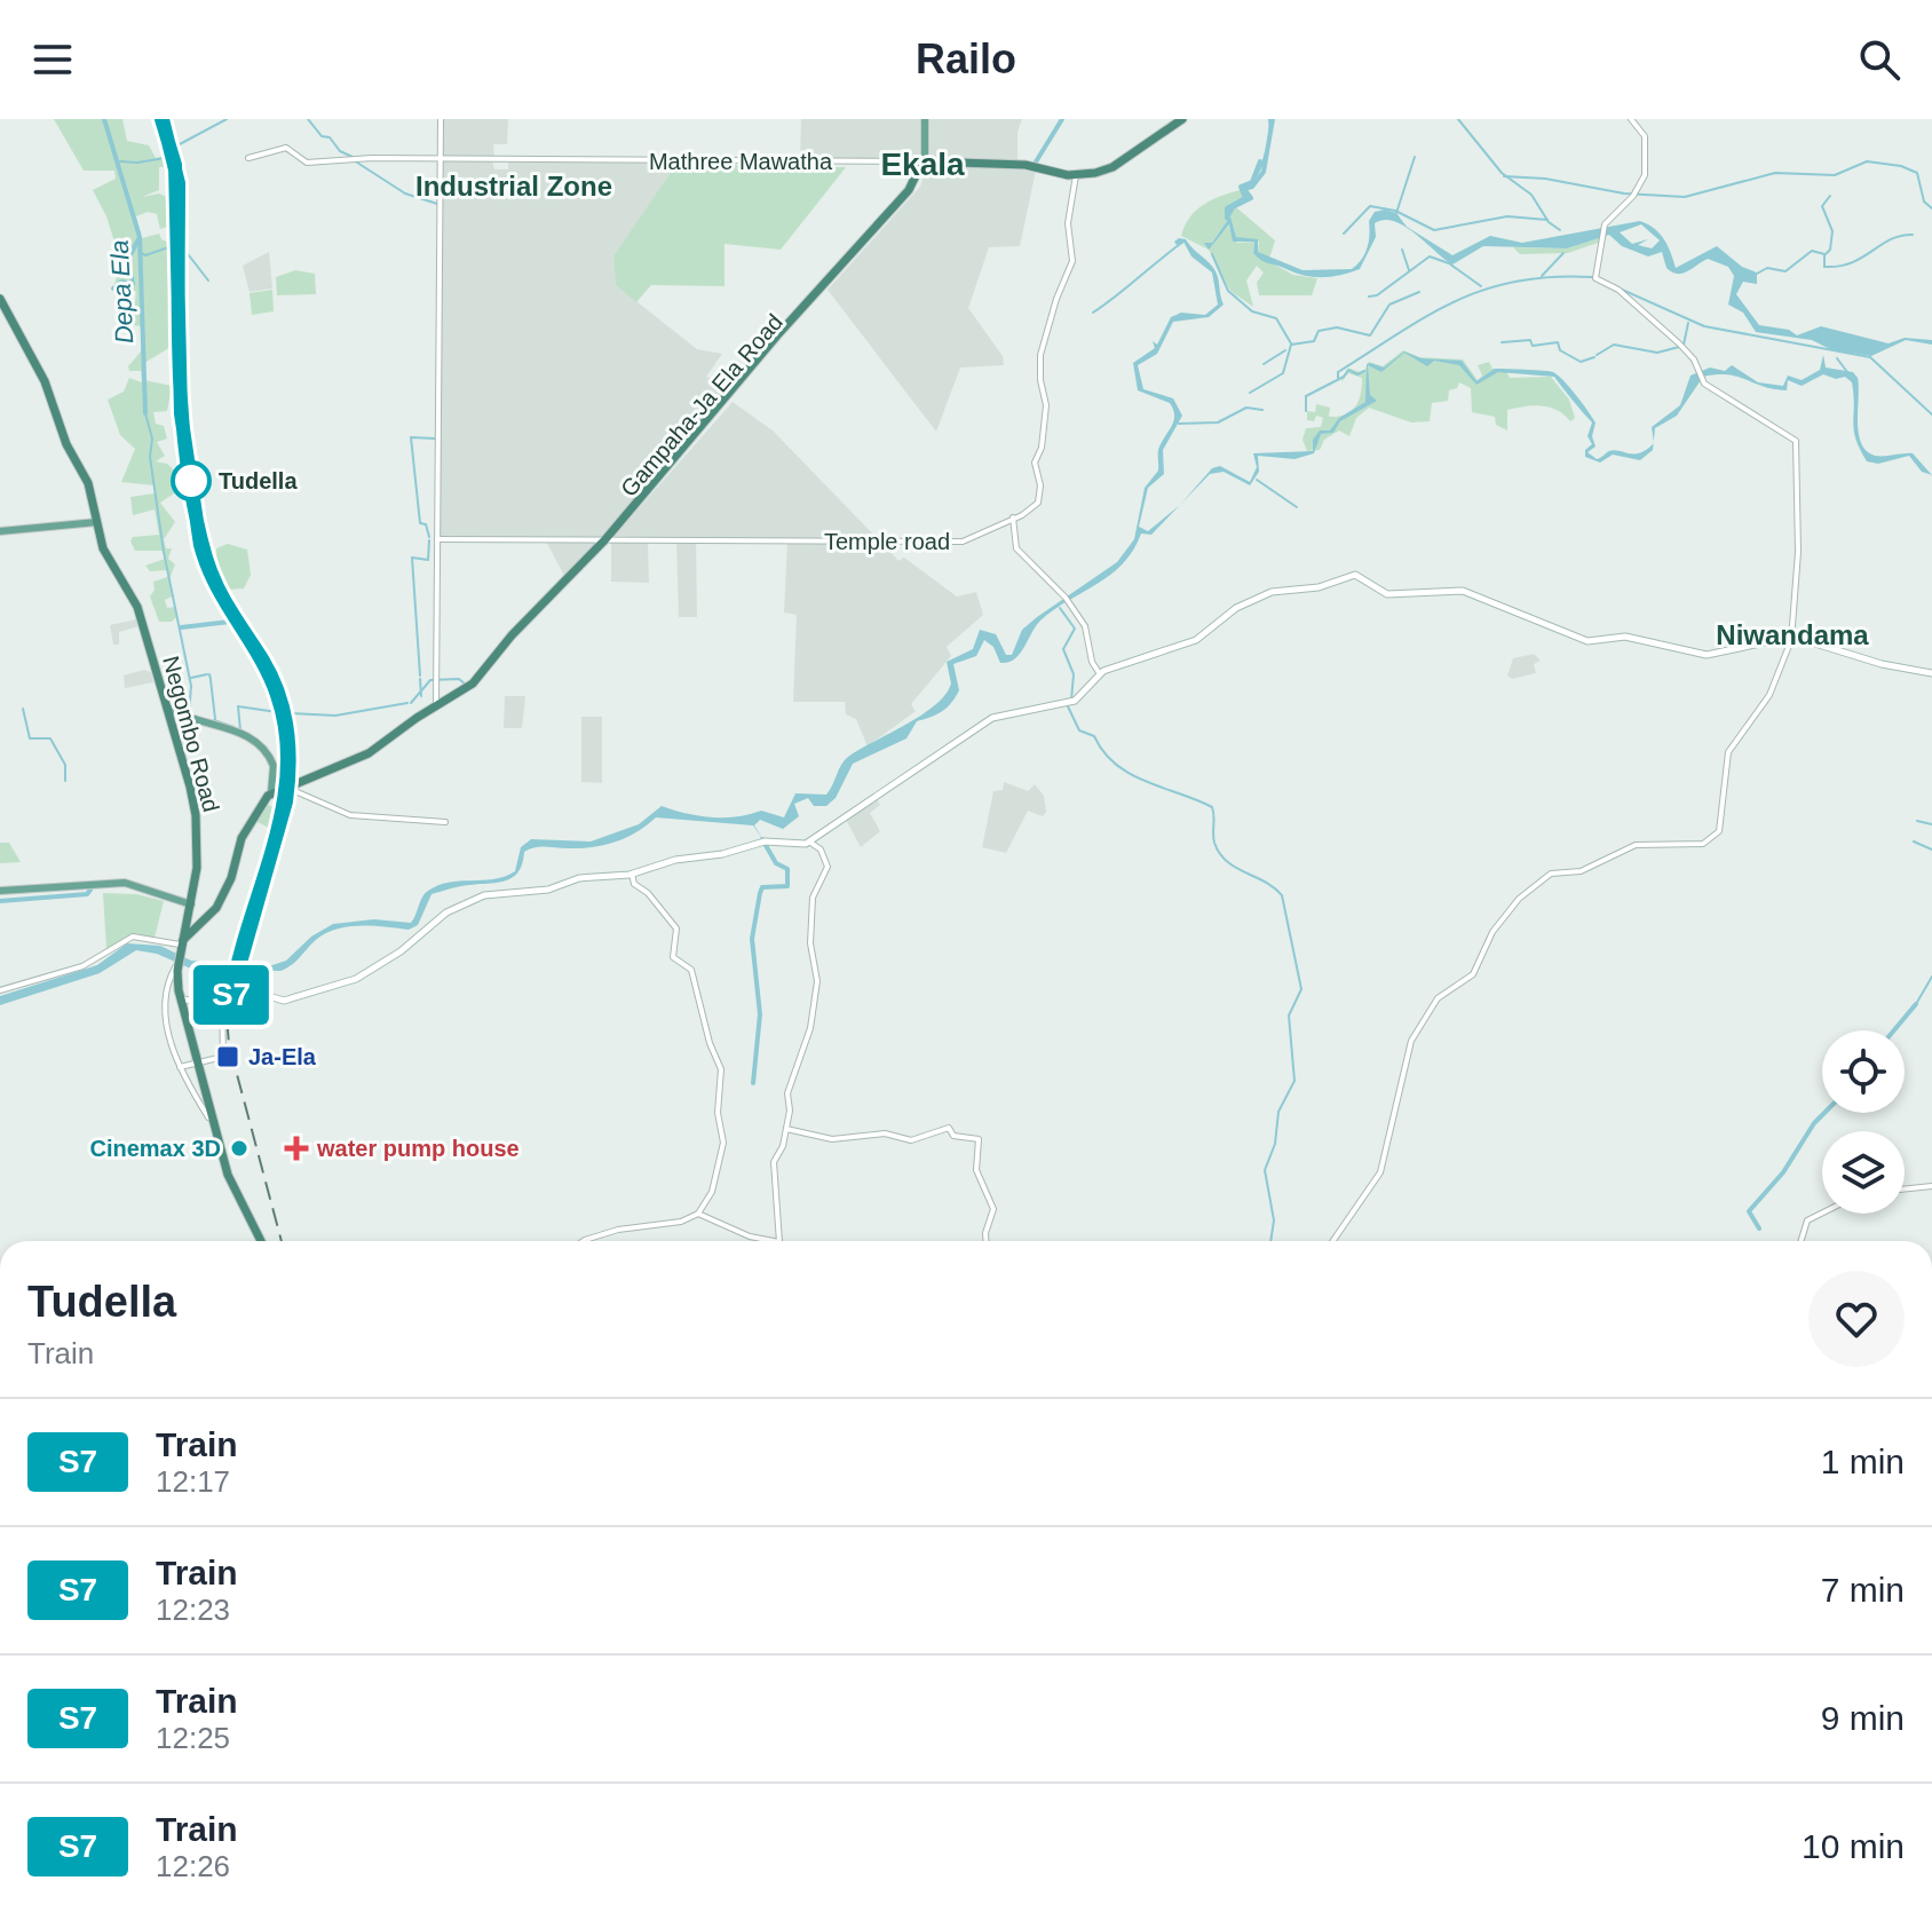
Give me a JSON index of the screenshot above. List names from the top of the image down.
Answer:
{
  "streets": {
    "highway": ["Gampaha-Ja Ela Road", "Negombo Road"],
    "street": ["Mathree Mawatha", "Temple road"]
  },
  "crossings": [
    ["Mathree Mawatha", "Gampaha-Ja Ela Road"],
    ["Gampaha-Ja Ela Road", "Temple road"]
  ],
  "districts": ["Ekala", "Industrial Zone", "Niwandama"],
  "water": ["Depa Ela"],
  "places": {
    "other": ["Tudella", "Cinemax 3D"],
    "transit": ["Ja-Ela"],
    "health": ["water pump house"]
  },
  "page": {
    "header": "Railo",
    "on_map": "S7",
    "heading": ["Tudella", "Train"],
    "list": [
      {
        "mark": "S7",
        "name": "Train",
        "note": "12:17",
        "value": "1 min"
      },
      {
        "mark": "S7",
        "name": "Train",
        "note": "12:23",
        "value": "7 min"
      },
      {
        "mark": "S7",
        "name": "Train",
        "note": "12:25",
        "value": "9 min"
      },
      {
        "mark": "S7",
        "name": "Train",
        "note": "12:26",
        "value": "10 min"
      }
    ]
  }
}
